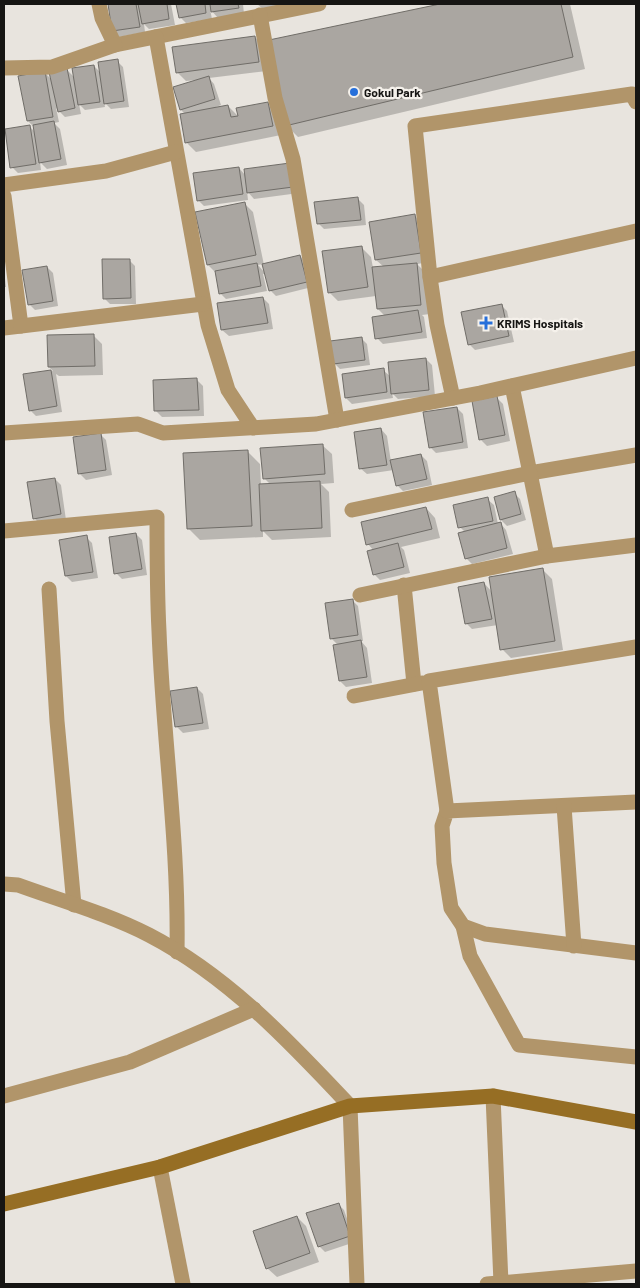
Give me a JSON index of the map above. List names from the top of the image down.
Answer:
{
  "places": {
    "other": ["Gokul Park"],
    "health": ["KRIMS Hospitals"]
  }
}
